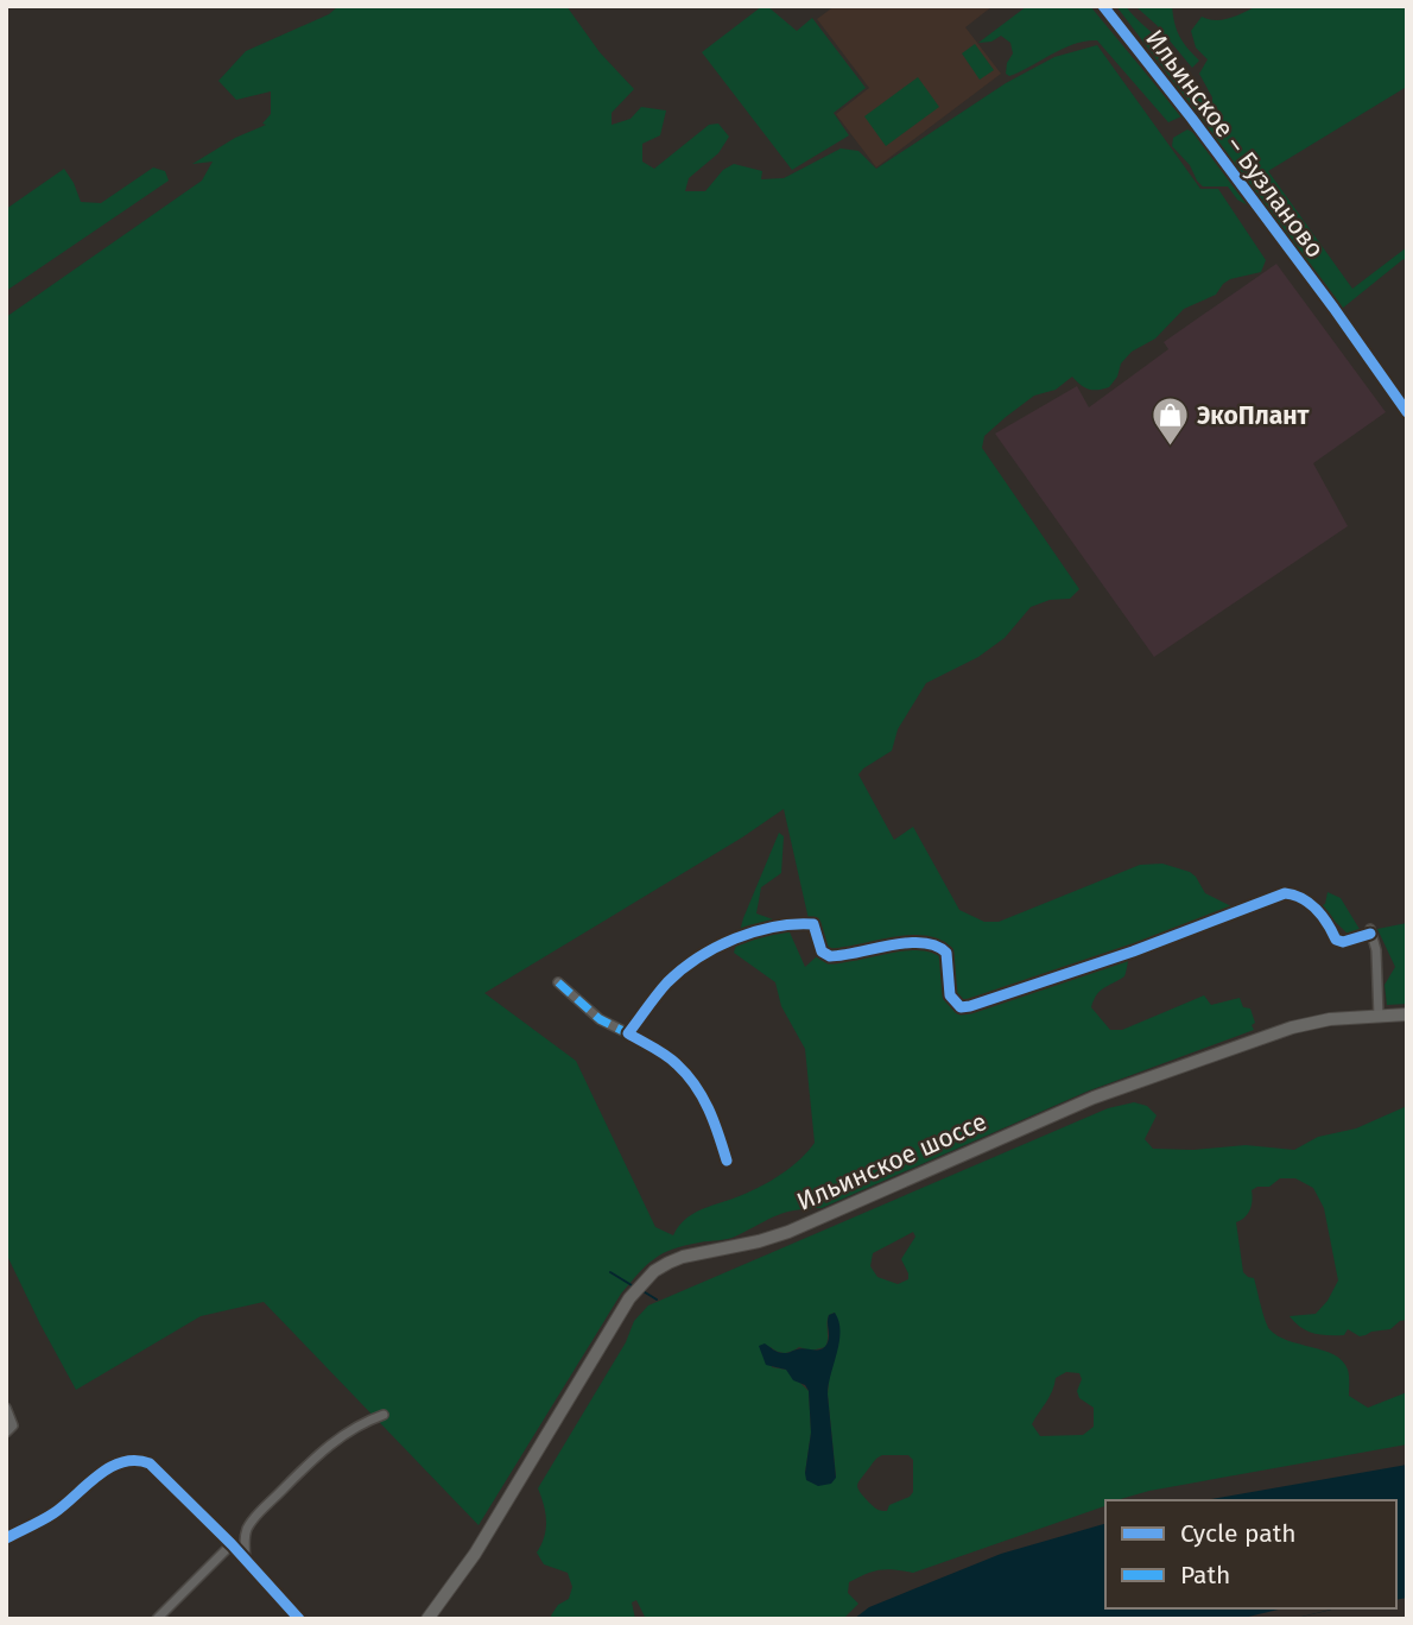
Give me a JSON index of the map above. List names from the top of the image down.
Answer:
{
  "streets": {
    "main road": ["Ильинское шоссе"],
    "street": ["Ильинское – Бузланово"]
  },
  "places": {
    "shop": ["ЭкоПлант"]
  },
  "legend": ["Cycle path", "Path"]
}
